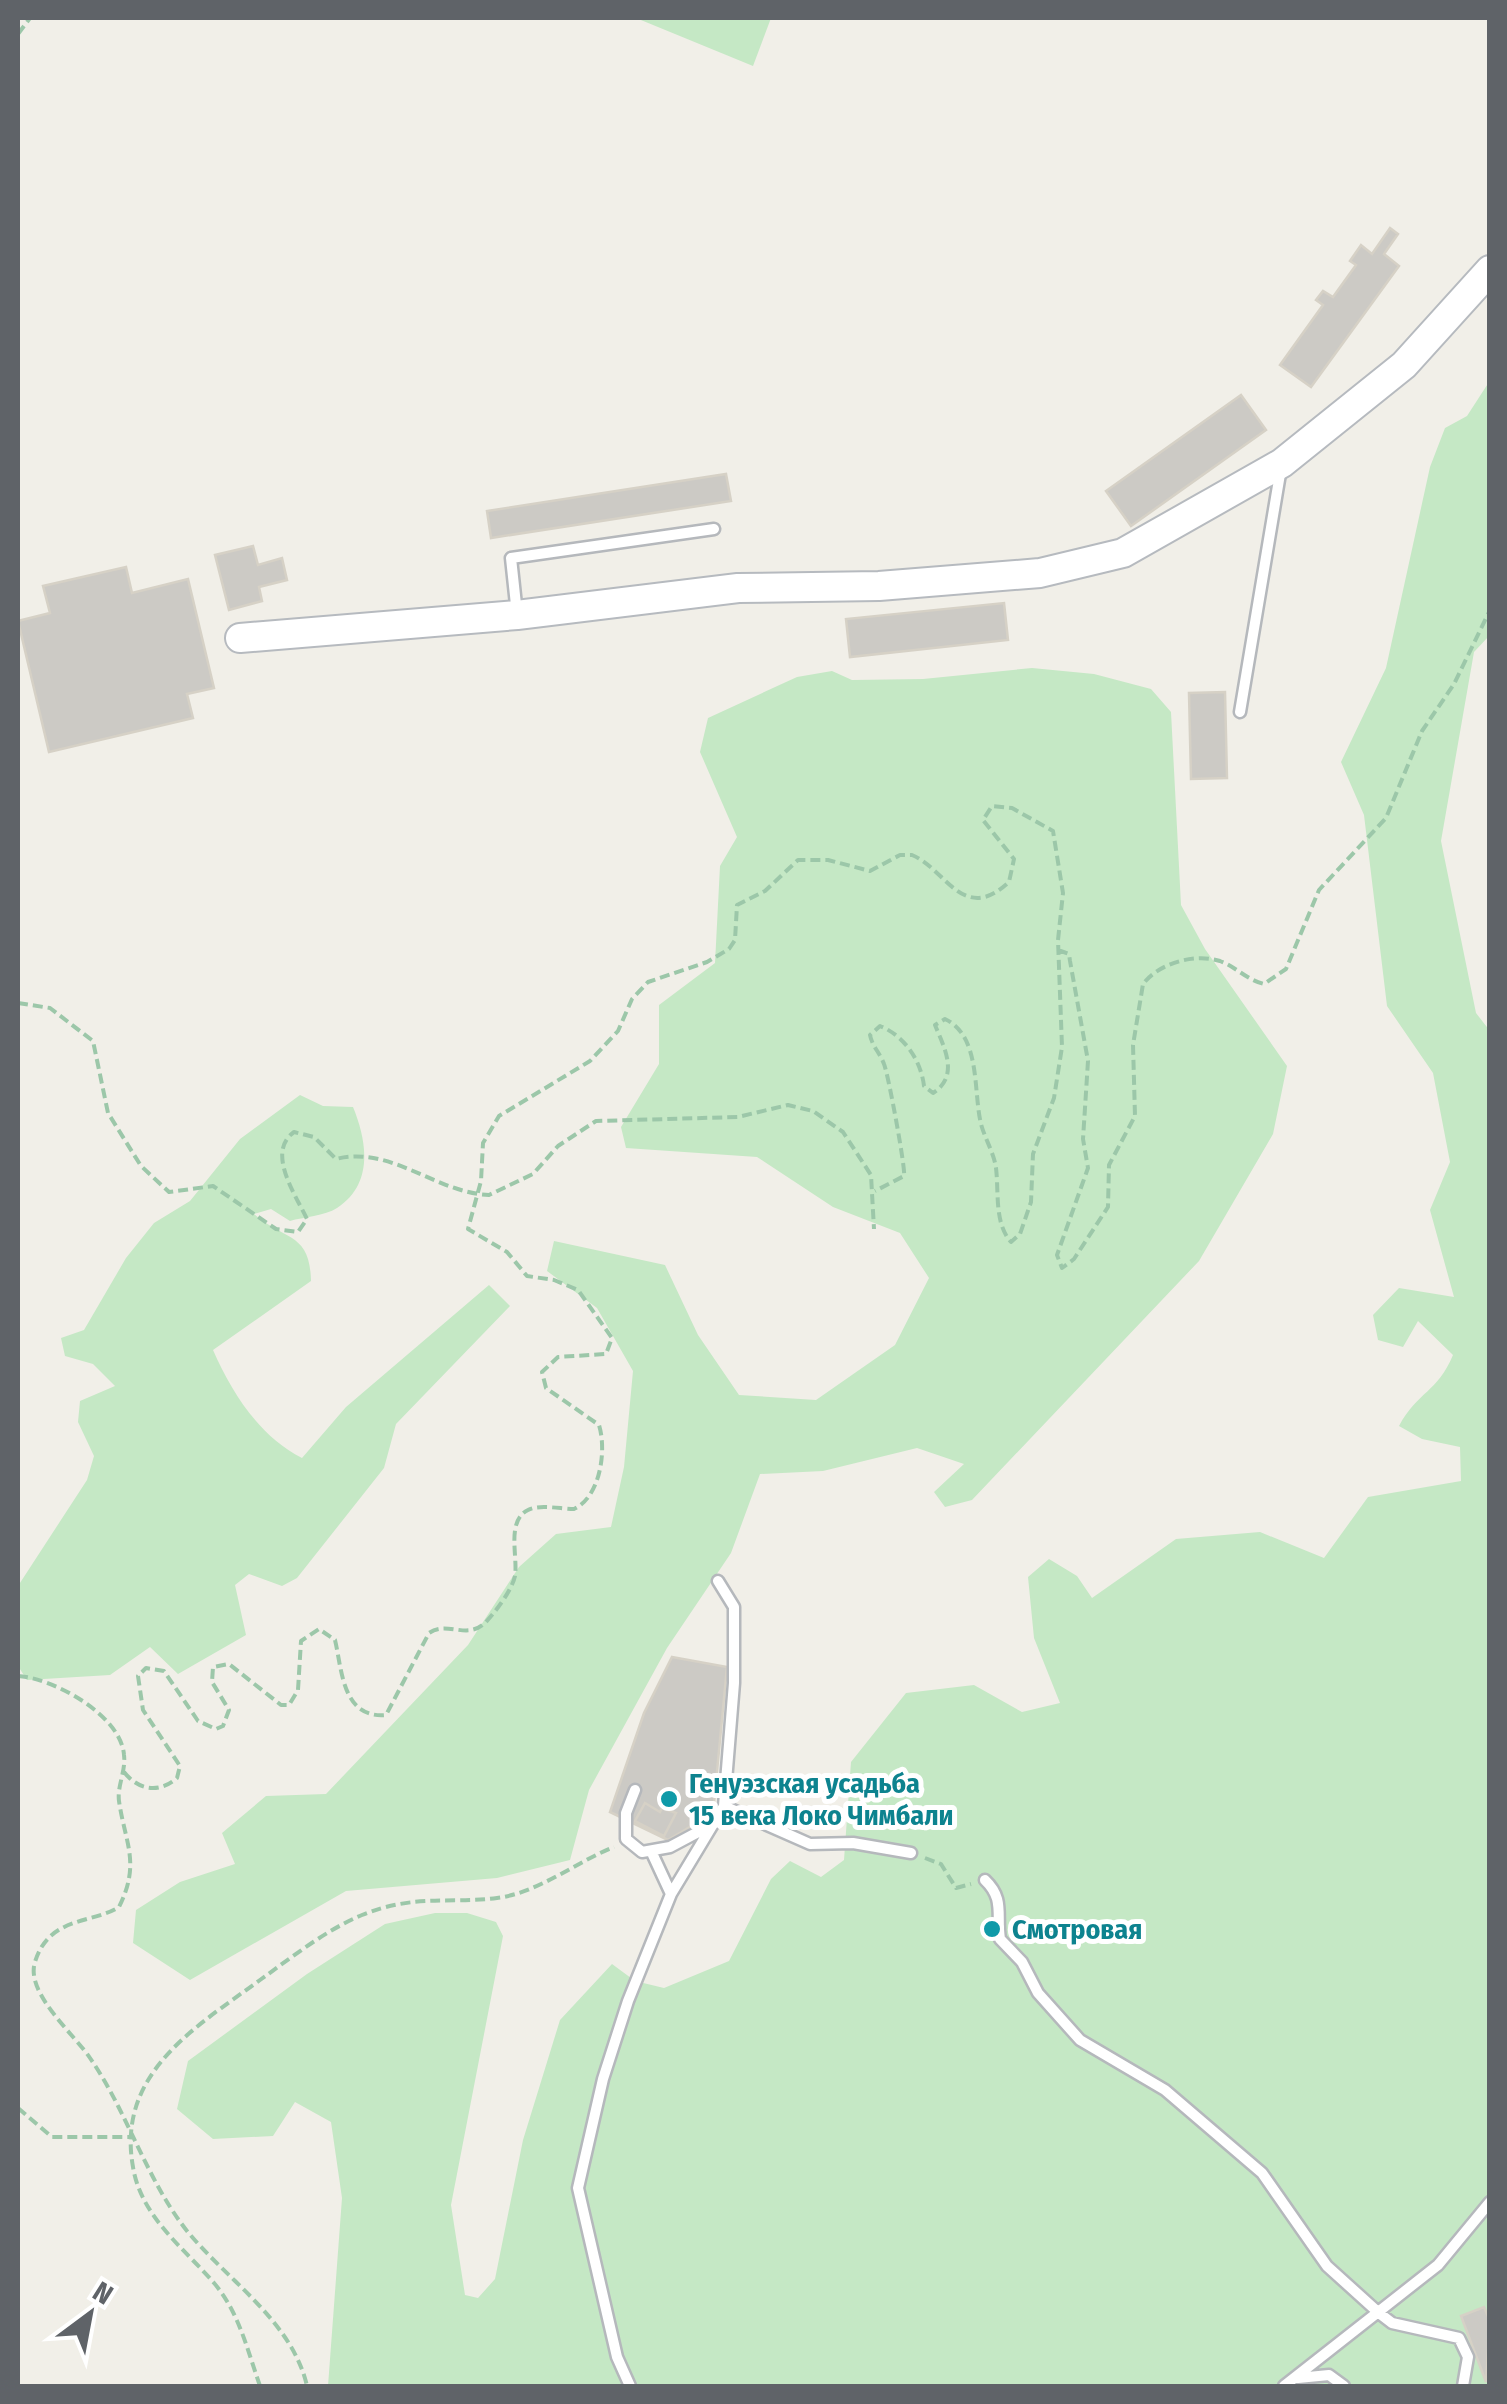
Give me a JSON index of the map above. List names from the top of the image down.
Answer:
{
  "places": ["Генуэзская усадьба 15 века Локо Чимбали", "Смотровая"],
  "north": "top right"
}
